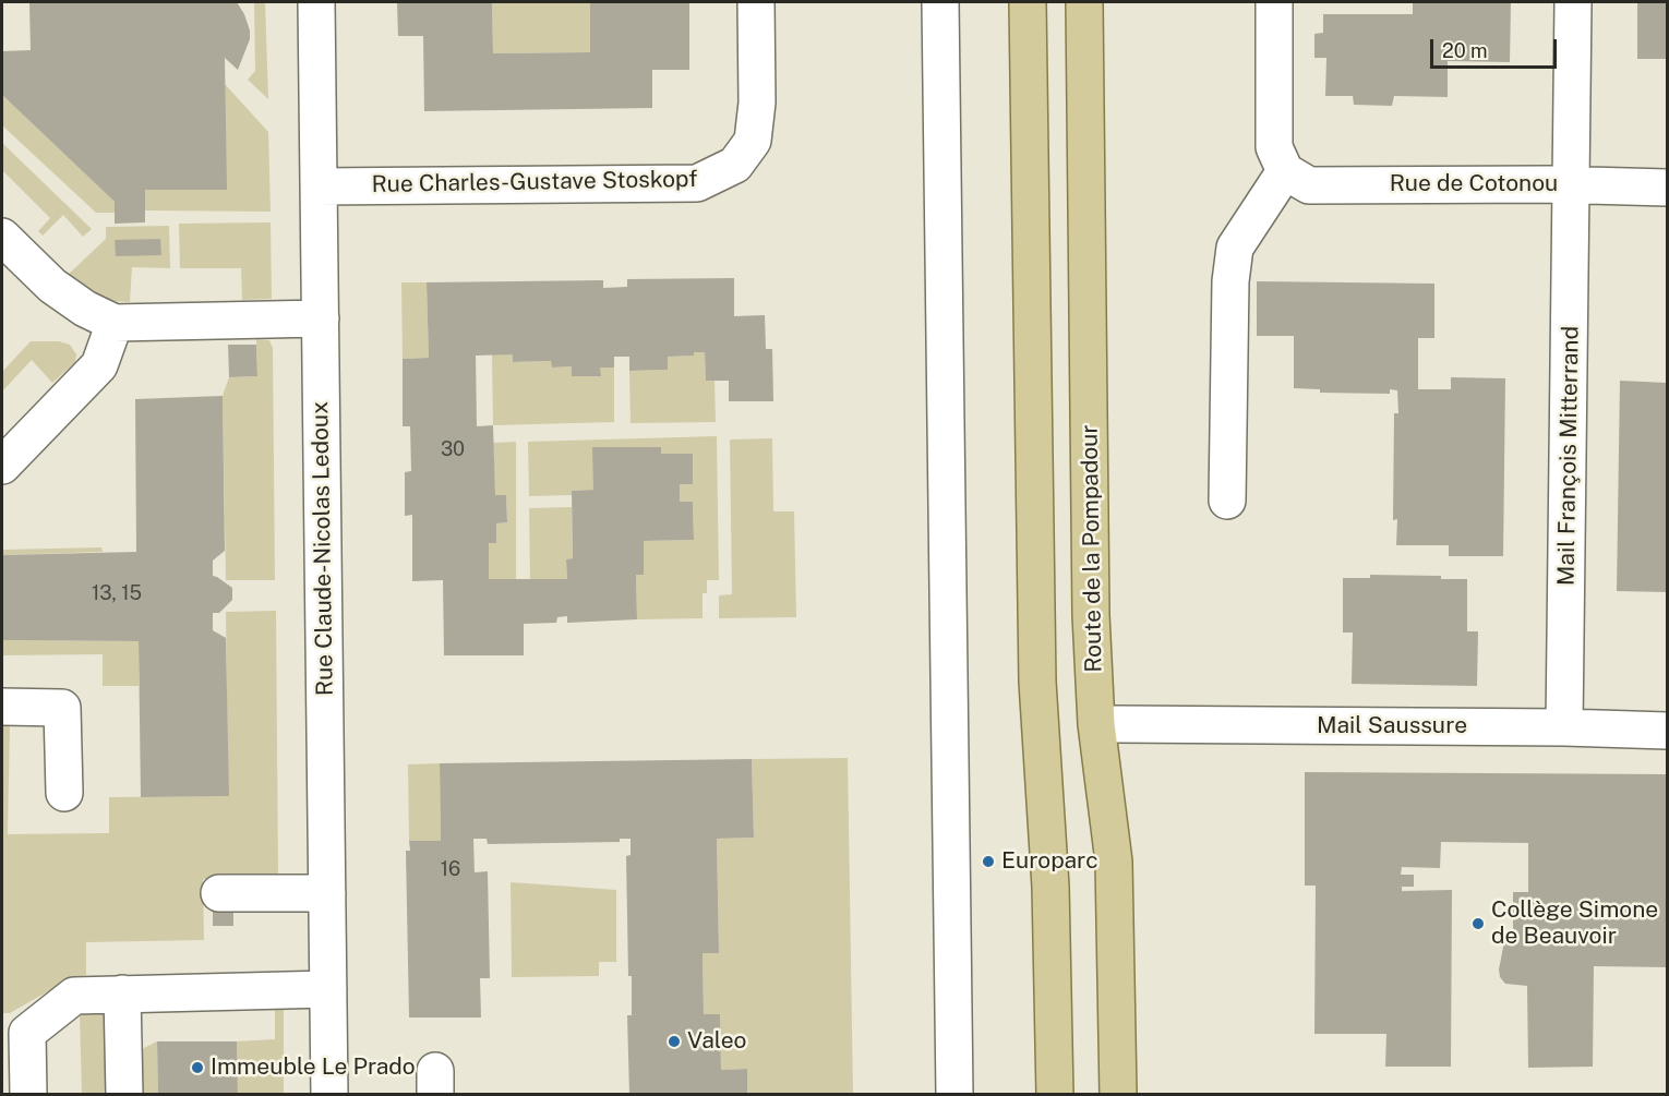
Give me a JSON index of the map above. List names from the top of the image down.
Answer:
{
  "streets": {
    "main road": ["Route de la Pompadour"],
    "street": [
      "Rue Charles-Gustave Stoskopf",
      "Rue de Cotonou",
      "Mail François Mitterrand",
      "Rue Claude-Nicolas Ledoux",
      "Mail Saussure"
    ]
  },
  "crossings": [
    ["Rue Charles-Gustave Stoskopf", "Rue Claude-Nicolas Ledoux"],
    ["Rue de Cotonou", "Mail François Mitterrand"],
    ["Mail François Mitterrand", "Mail Saussure"]
  ],
  "places": [
    "Europarc",
    "Collège Simone de Beauvoir",
    "Valeo",
    "Immeuble Le Prado"
  ],
  "house_numbers": ["30", "13, 15", "16"],
  "scale_bar": "20 m"
}
